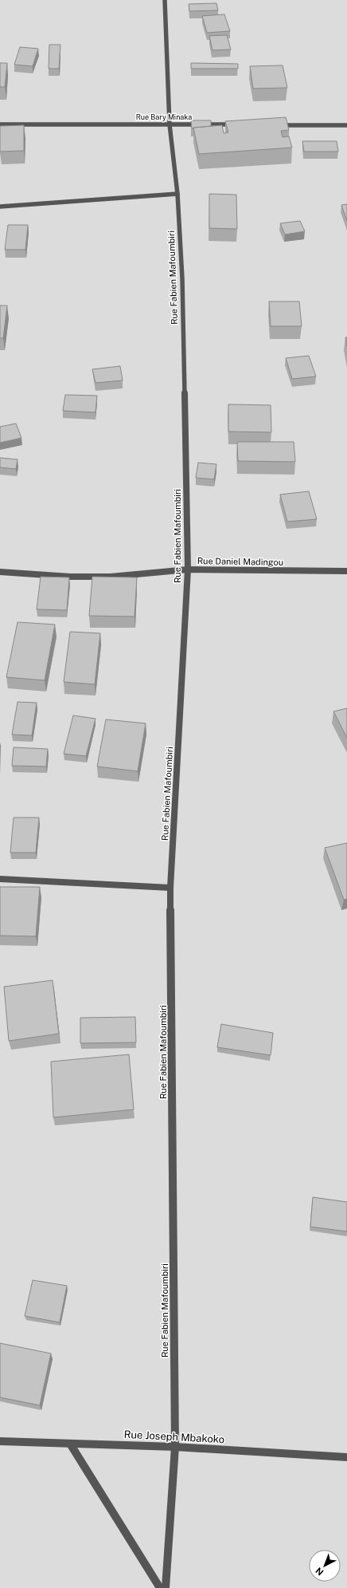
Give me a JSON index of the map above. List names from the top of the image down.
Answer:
{
  "streets": {
    "street": [
      "Rue Bary Minaka",
      "Rue Fabien Mafoumbiri",
      "Rue Daniel Madingou",
      "Rue Joseph Mbakoko"
    ]
  },
  "crossings": [
    ["Rue Bary Minaka", "Rue Fabien Mafoumbiri"],
    ["Rue Fabien Mafoumbiri", "Rue Daniel Madingou"],
    ["Rue Fabien Mafoumbiri", "Rue Joseph Mbakoko"]
  ],
  "north": "bottom left"
}
